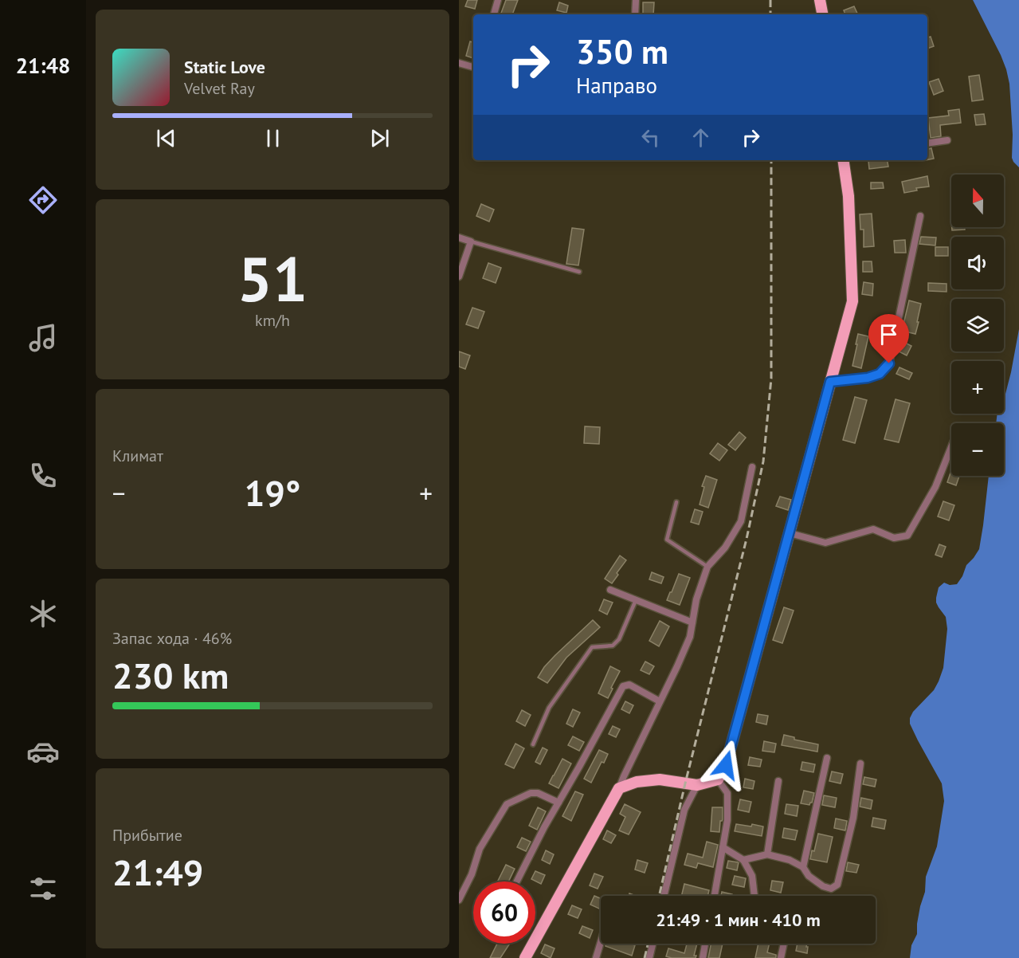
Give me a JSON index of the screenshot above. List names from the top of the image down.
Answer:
{
  "north": "top",
  "page": {
    "tabs": "21:48",
    "turn": ["350 m", "Направо"],
    "song": ["Static Love", "Velvet Ray"],
    "map_buttons": ["+", "−"],
    "tile": [
      ["51", "km/h"],
      "Климат",
      ["Запас хода · 46%", "230 km"],
      ["Прибытие", "21:49"]
    ],
    "heat": ["−", "19°", "+"],
    "limit": "60",
    "trip": "21:49 · 1 мин · 410 m"
  }
}
